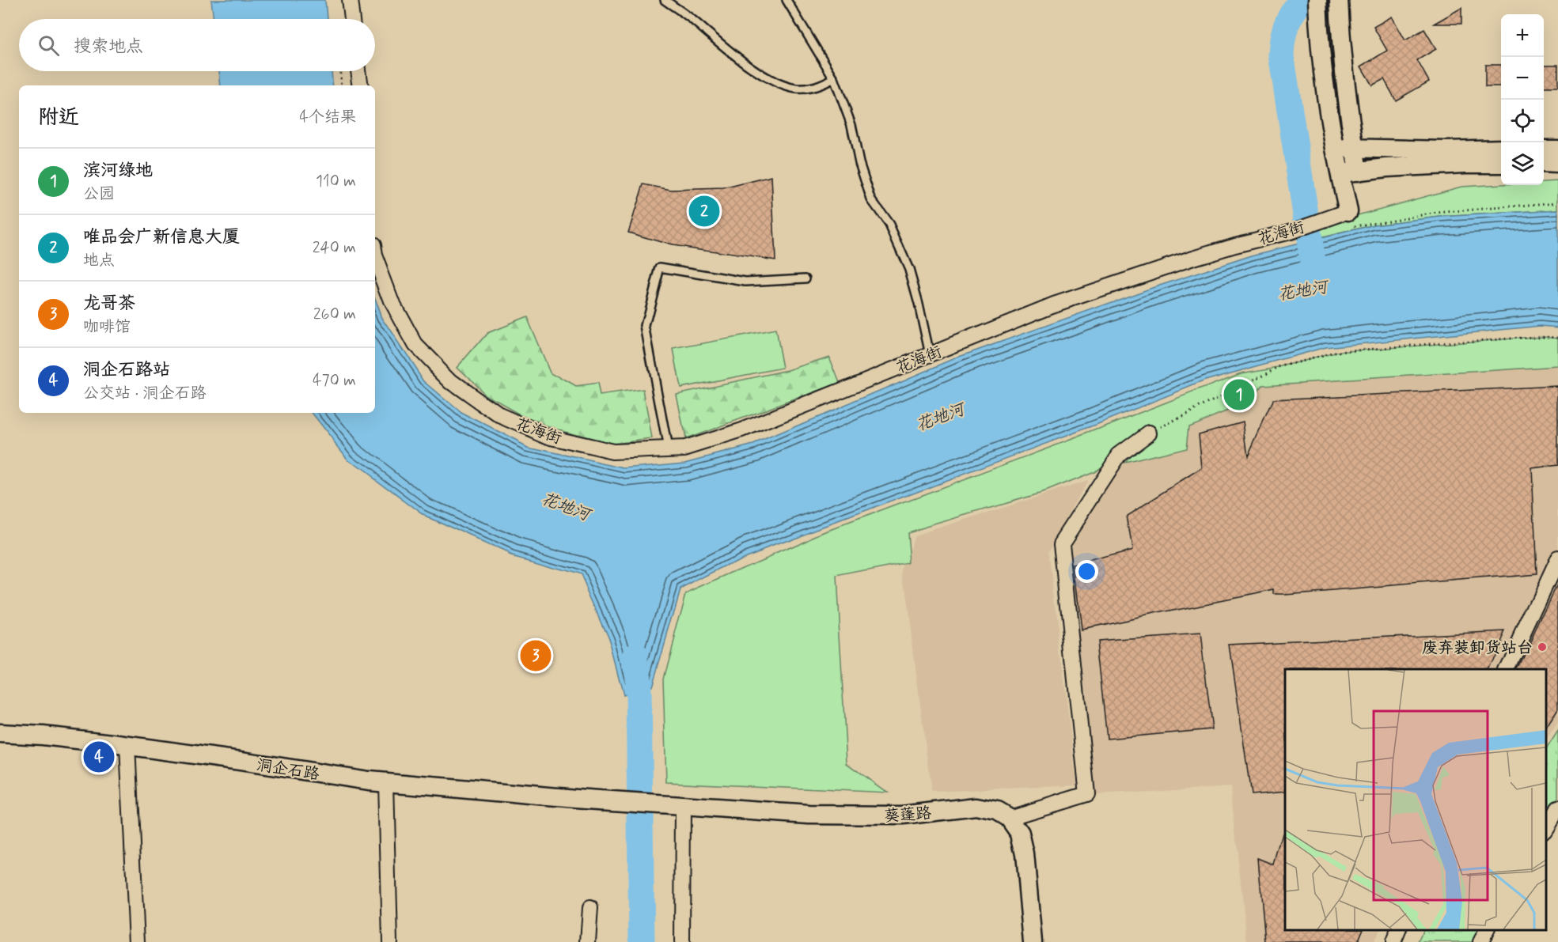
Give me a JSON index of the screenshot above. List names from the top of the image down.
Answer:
{
  "streets": {
    "street": ["花海街", "洞企石路", "葵蓬路"]
  },
  "crossings": [
    ["洞企石路", "葵蓬路"]
  ],
  "water": ["花地河"],
  "places": ["废弃装卸货站台"],
  "page": {
    "map_buttons": ["+", "−"],
    "search": "搜索地点",
    "heading": ["附近", "4个结果"],
    "list": [
      {
        "mark": "1",
        "name": "滨河绿地",
        "note": "公园",
        "value": "110 m"
      },
      {
        "mark": "2",
        "name": "唯品会广新信息大厦",
        "note": "地点",
        "value": "240 m"
      },
      {
        "mark": "3",
        "name": "龙哥茶",
        "note": "咖啡馆",
        "value": "260 m"
      },
      {
        "mark": "4",
        "name": "洞企石路站",
        "note": "公交站 · 洞企石路",
        "value": "470 m"
      }
    ],
    "pins": [
      "2",
      "1",
      "3",
      "4"
    ]
  }
}
